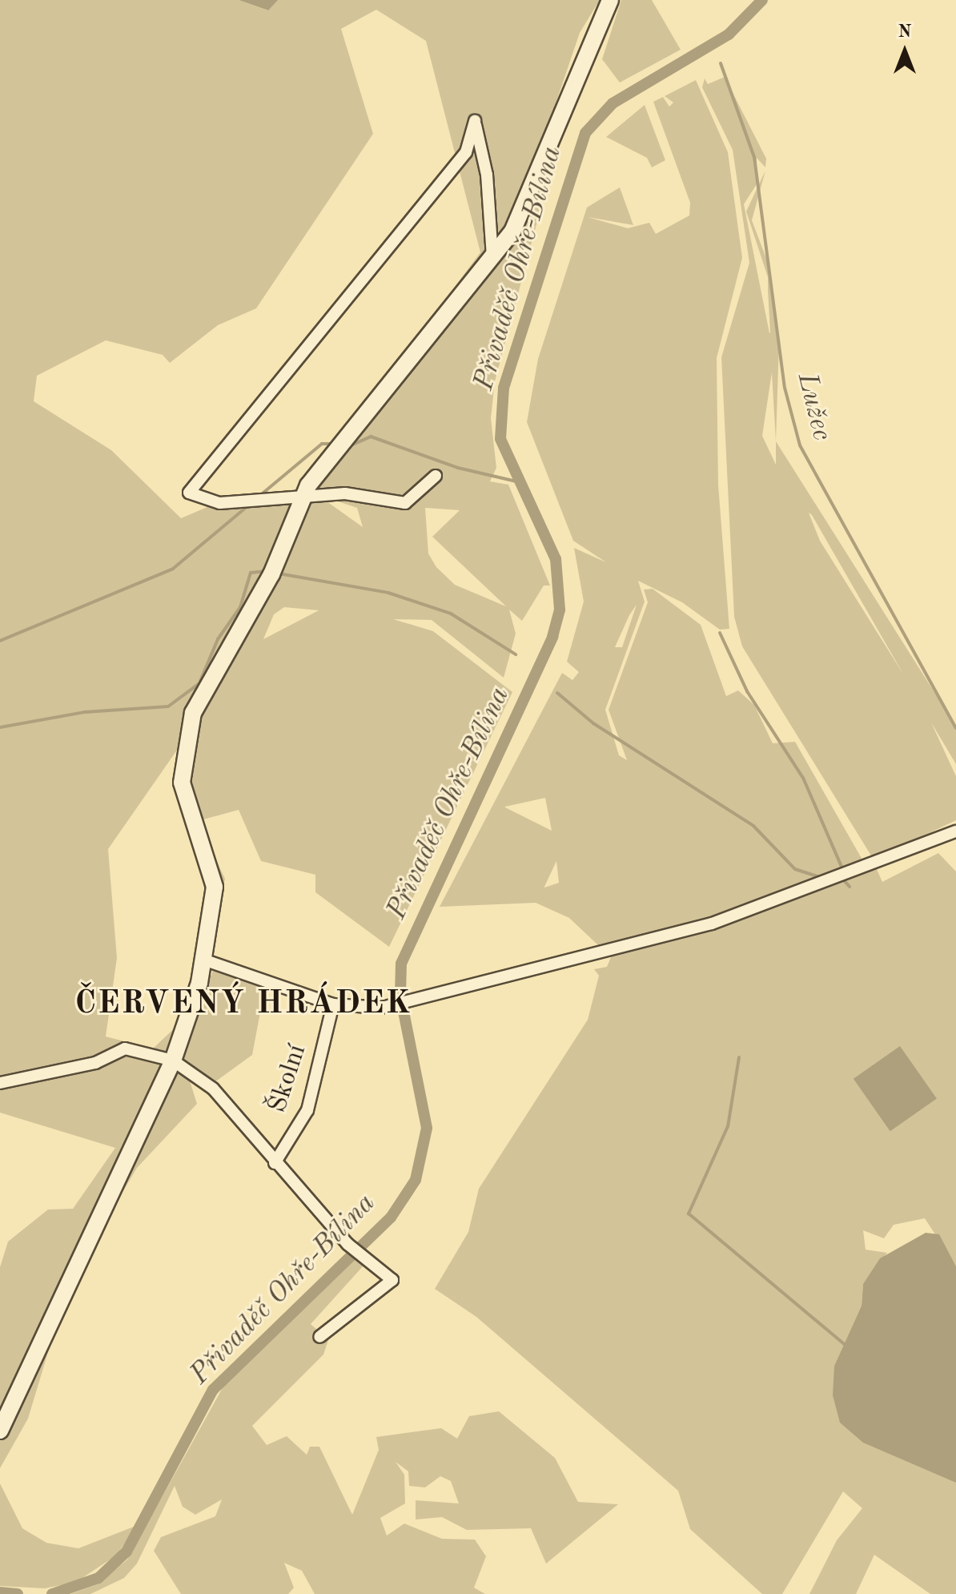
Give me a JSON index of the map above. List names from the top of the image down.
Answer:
{
  "streets": {
    "street": ["Školní"]
  },
  "districts": ["ČERVENÝ HRÁDEK"],
  "water": ["Přivaděč Ohře-Bílina", "Lužec"],
  "north": "top"
}
